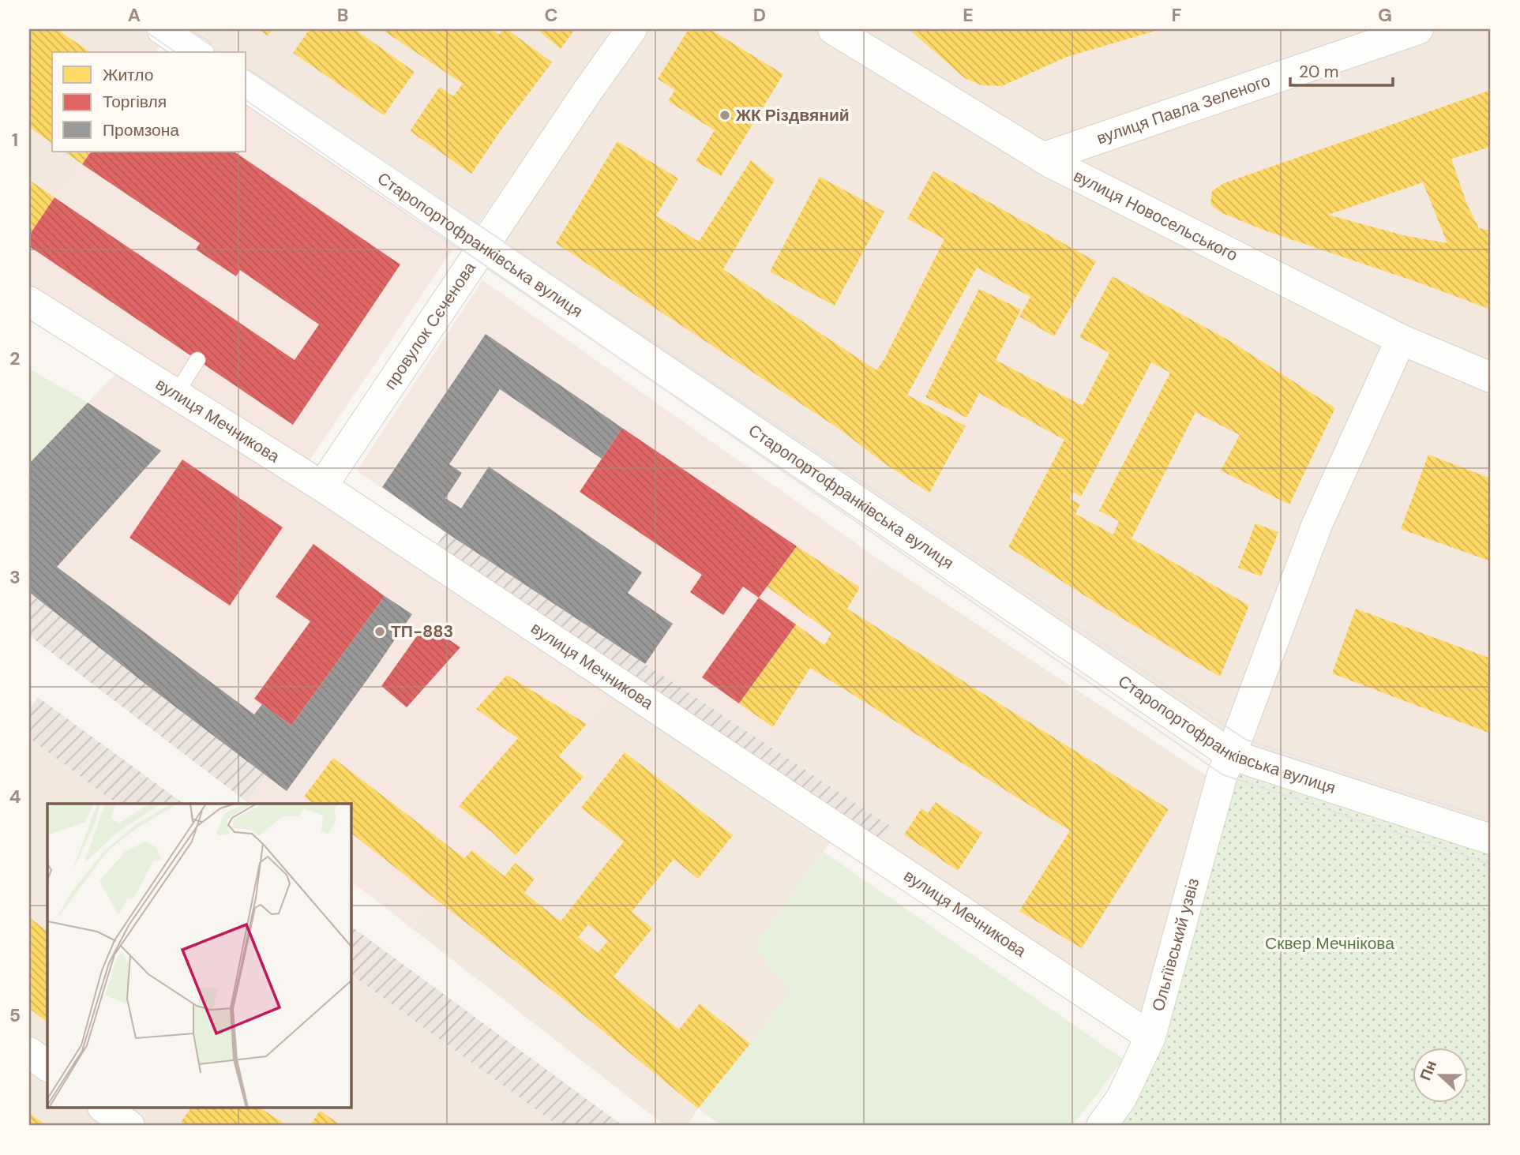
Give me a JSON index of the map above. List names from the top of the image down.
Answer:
{
  "streets": {
    "street": [
      "вулиця Павла Зеленого",
      "вулиця Новосельського",
      "Старопортофранківська вулиця",
      "провулок Сєченова",
      "вулиця Мечникова",
      "Ольгіївський узвіз"
    ]
  },
  "crossings": [
    ["вулиця Павла Зеленого", "вулиця Новосельського"],
    ["вулиця Новосельського", "Ольгіївський узвіз"],
    ["Старопортофранківська вулиця", "провулок Сєченова"],
    ["Старопортофранківська вулиця", "Ольгіївський узвіз"],
    ["провулок Сєченова", "вулиця Мечникова"],
    ["вулиця Мечникова", "Ольгіївський узвіз"]
  ],
  "parks": ["Сквер Мечнікова"],
  "places": ["ЖК Різдвяний", "ТП-883"],
  "legend": ["Житло", "Торгівля", "Промзона"],
  "scale_bar": "20 m",
  "north": "left",
  "grid": {
    "columns": [
      "A",
      "B",
      "C",
      "D",
      "E",
      "F",
      "G"
    ],
    "rows": [
      "1",
      "2",
      "3",
      "4",
      "5"
    ]
  }
}
